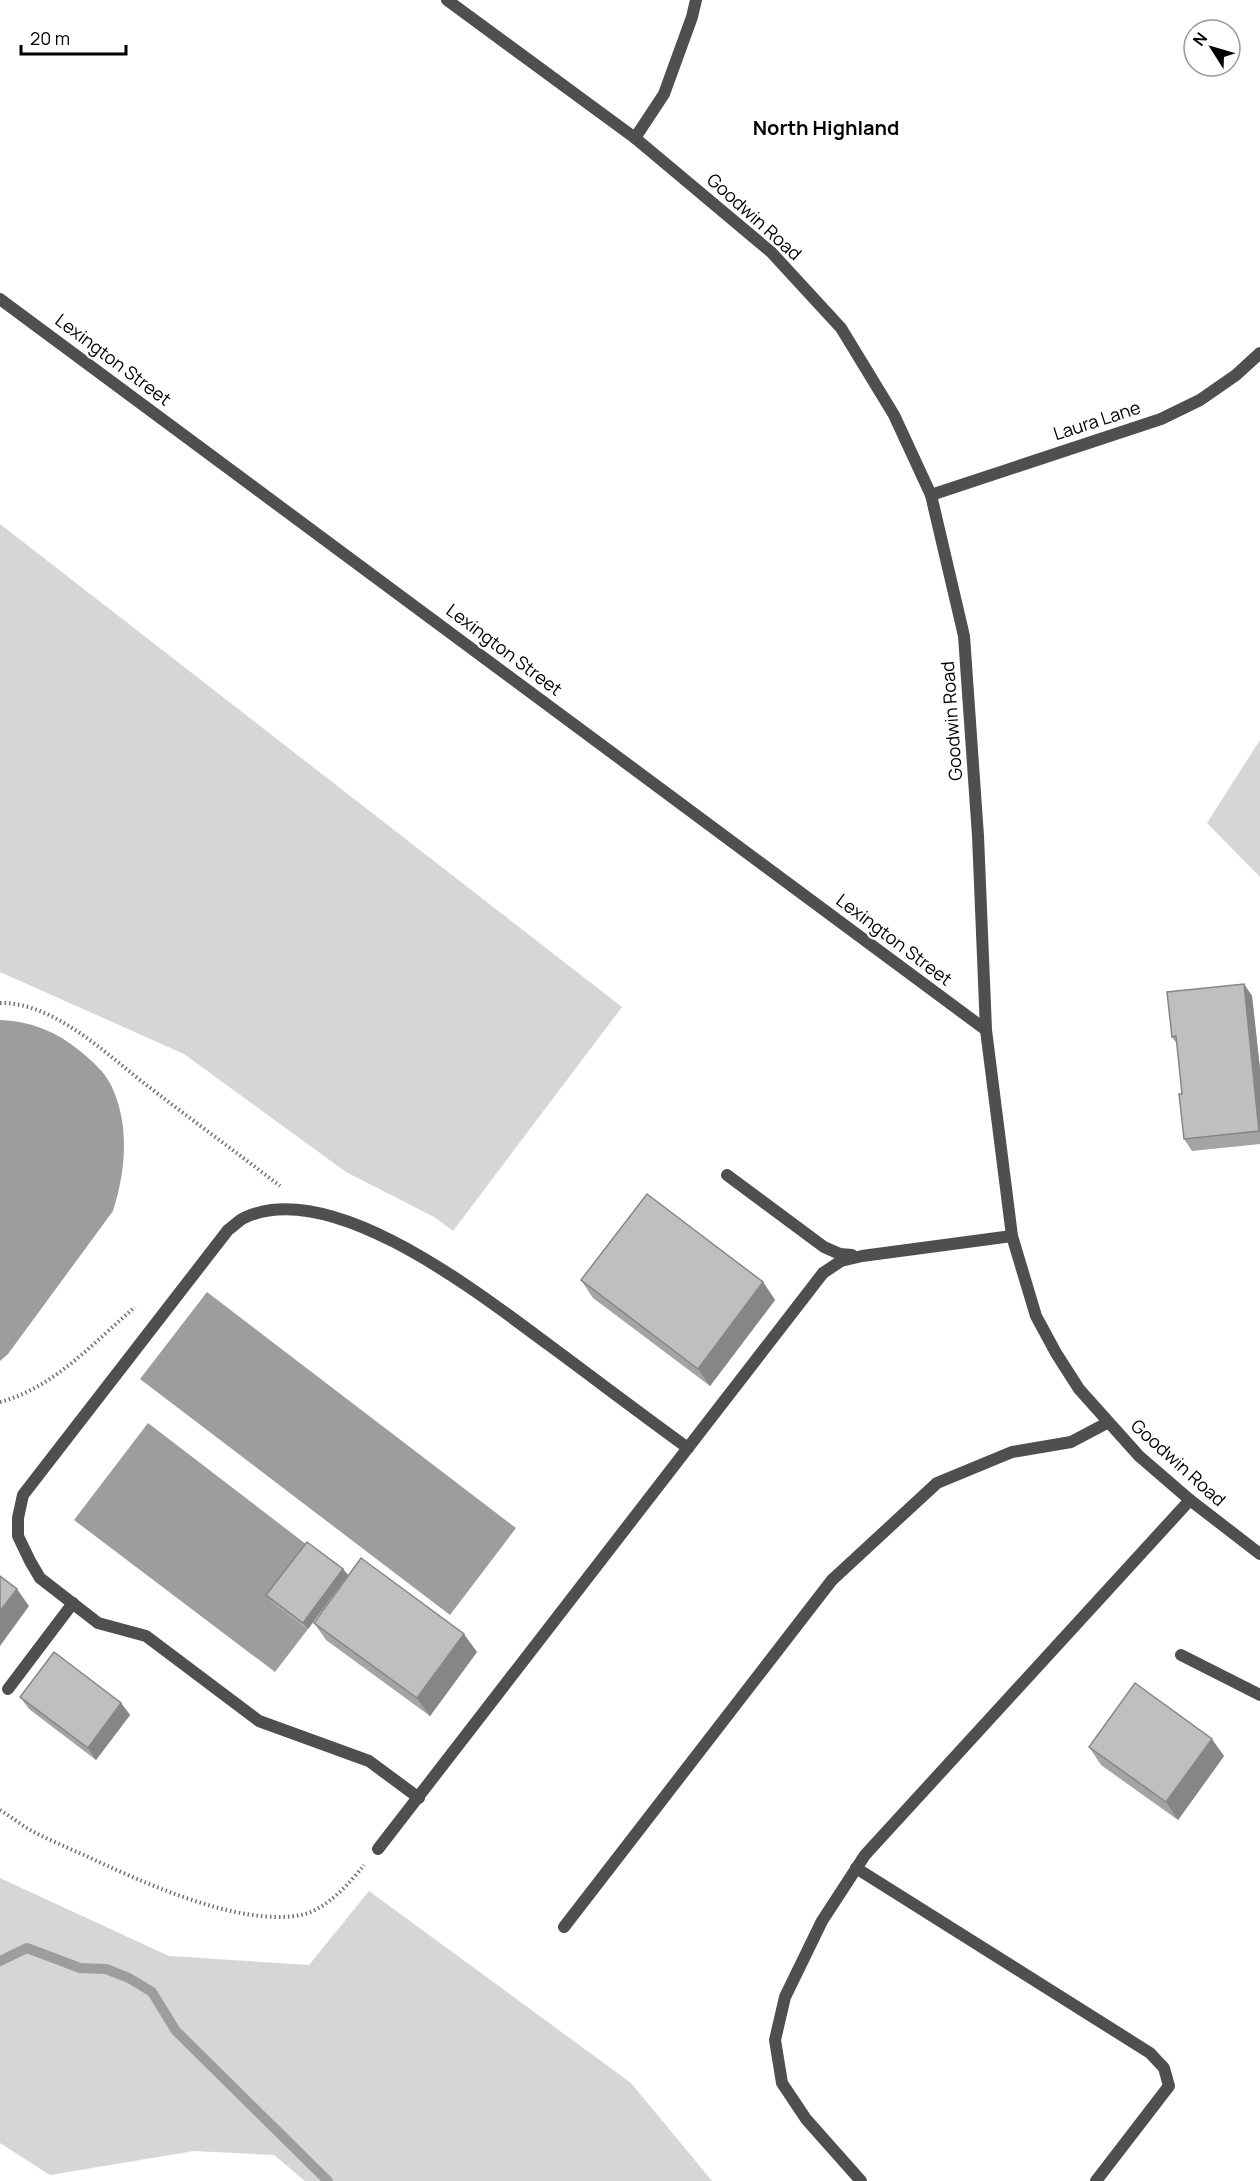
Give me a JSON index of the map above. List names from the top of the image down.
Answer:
{
  "streets": {
    "street": ["Goodwin Road", "Lexington Street", "Laura Lane"]
  },
  "crossings": [
    ["Goodwin Road", "Lexington Street"],
    ["Goodwin Road", "Laura Lane"]
  ],
  "districts": ["North Highland"],
  "scale_bar": "20 m",
  "north": "top left"
}
